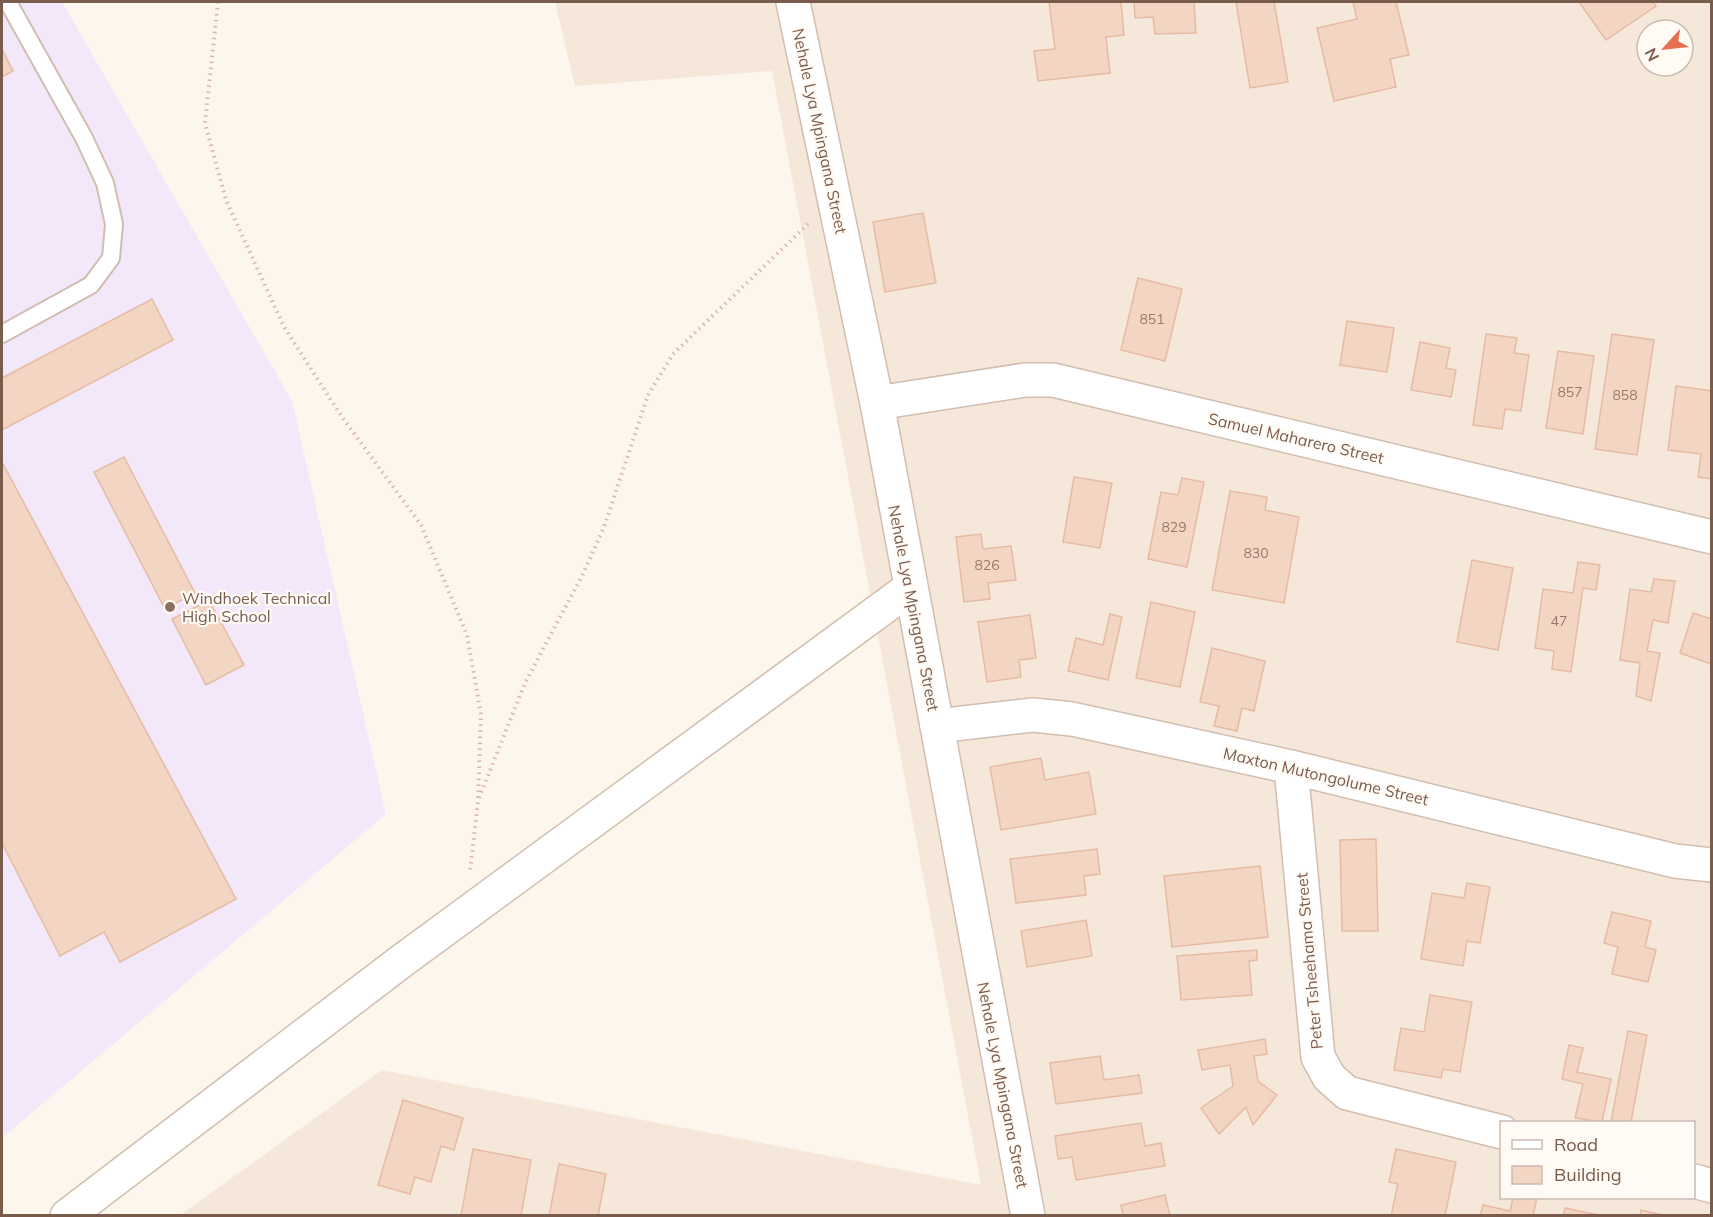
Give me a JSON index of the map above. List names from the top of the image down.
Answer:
{
  "streets": {
    "street": [
      "Nehale Lya Mpingana Street",
      "Samuel Maharero Street",
      "Maxton Mutongolume Street",
      "Peter Tsheehama Street"
    ]
  },
  "crossings": [
    ["Nehale Lya Mpingana Street", "Samuel Maharero Street"],
    ["Nehale Lya Mpingana Street", "Maxton Mutongolume Street"],
    ["Maxton Mutongolume Street", "Peter Tsheehama Street"]
  ],
  "places": ["Windhoek Technical High School"],
  "house_numbers": [
    "851",
    "857",
    "858",
    "829",
    "830",
    "826",
    "47"
  ],
  "legend": ["Road", "Building"],
  "north": "bottom left"
}
